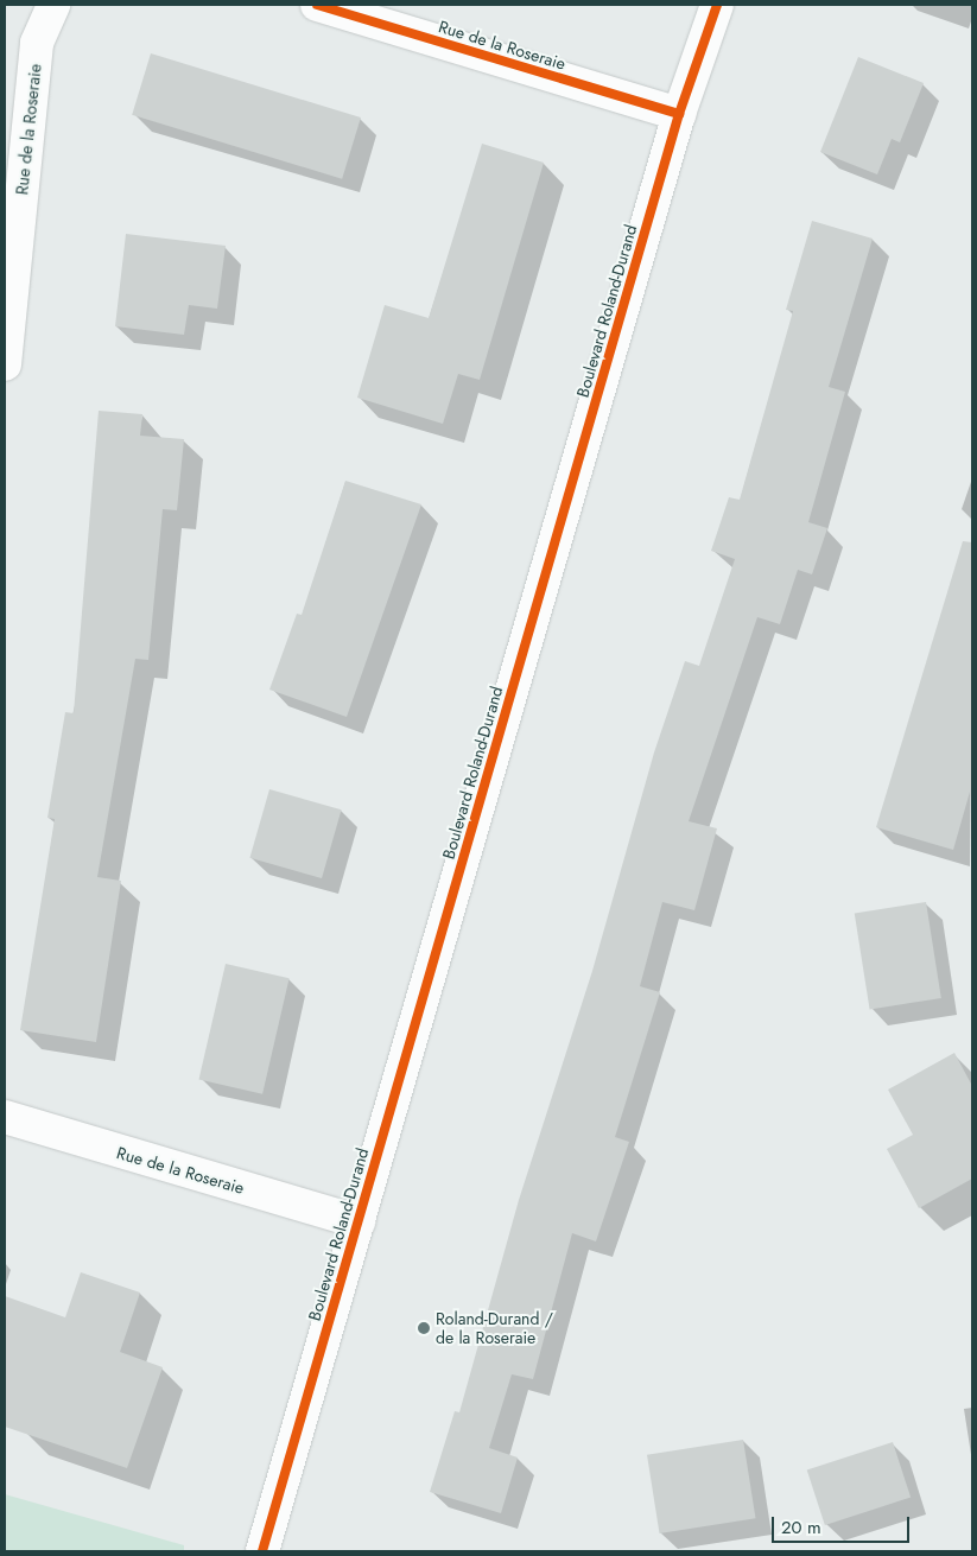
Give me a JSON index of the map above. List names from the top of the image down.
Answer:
{
  "streets": {
    "street": ["Rue de la Roseraie", "Boulevard Roland-Durand"]
  },
  "crossings": [
    ["Rue de la Roseraie", "Boulevard Roland-Durand"]
  ],
  "places": ["Roland-Durand / de la Roseraie"],
  "scale_bar": "20 m"
}
